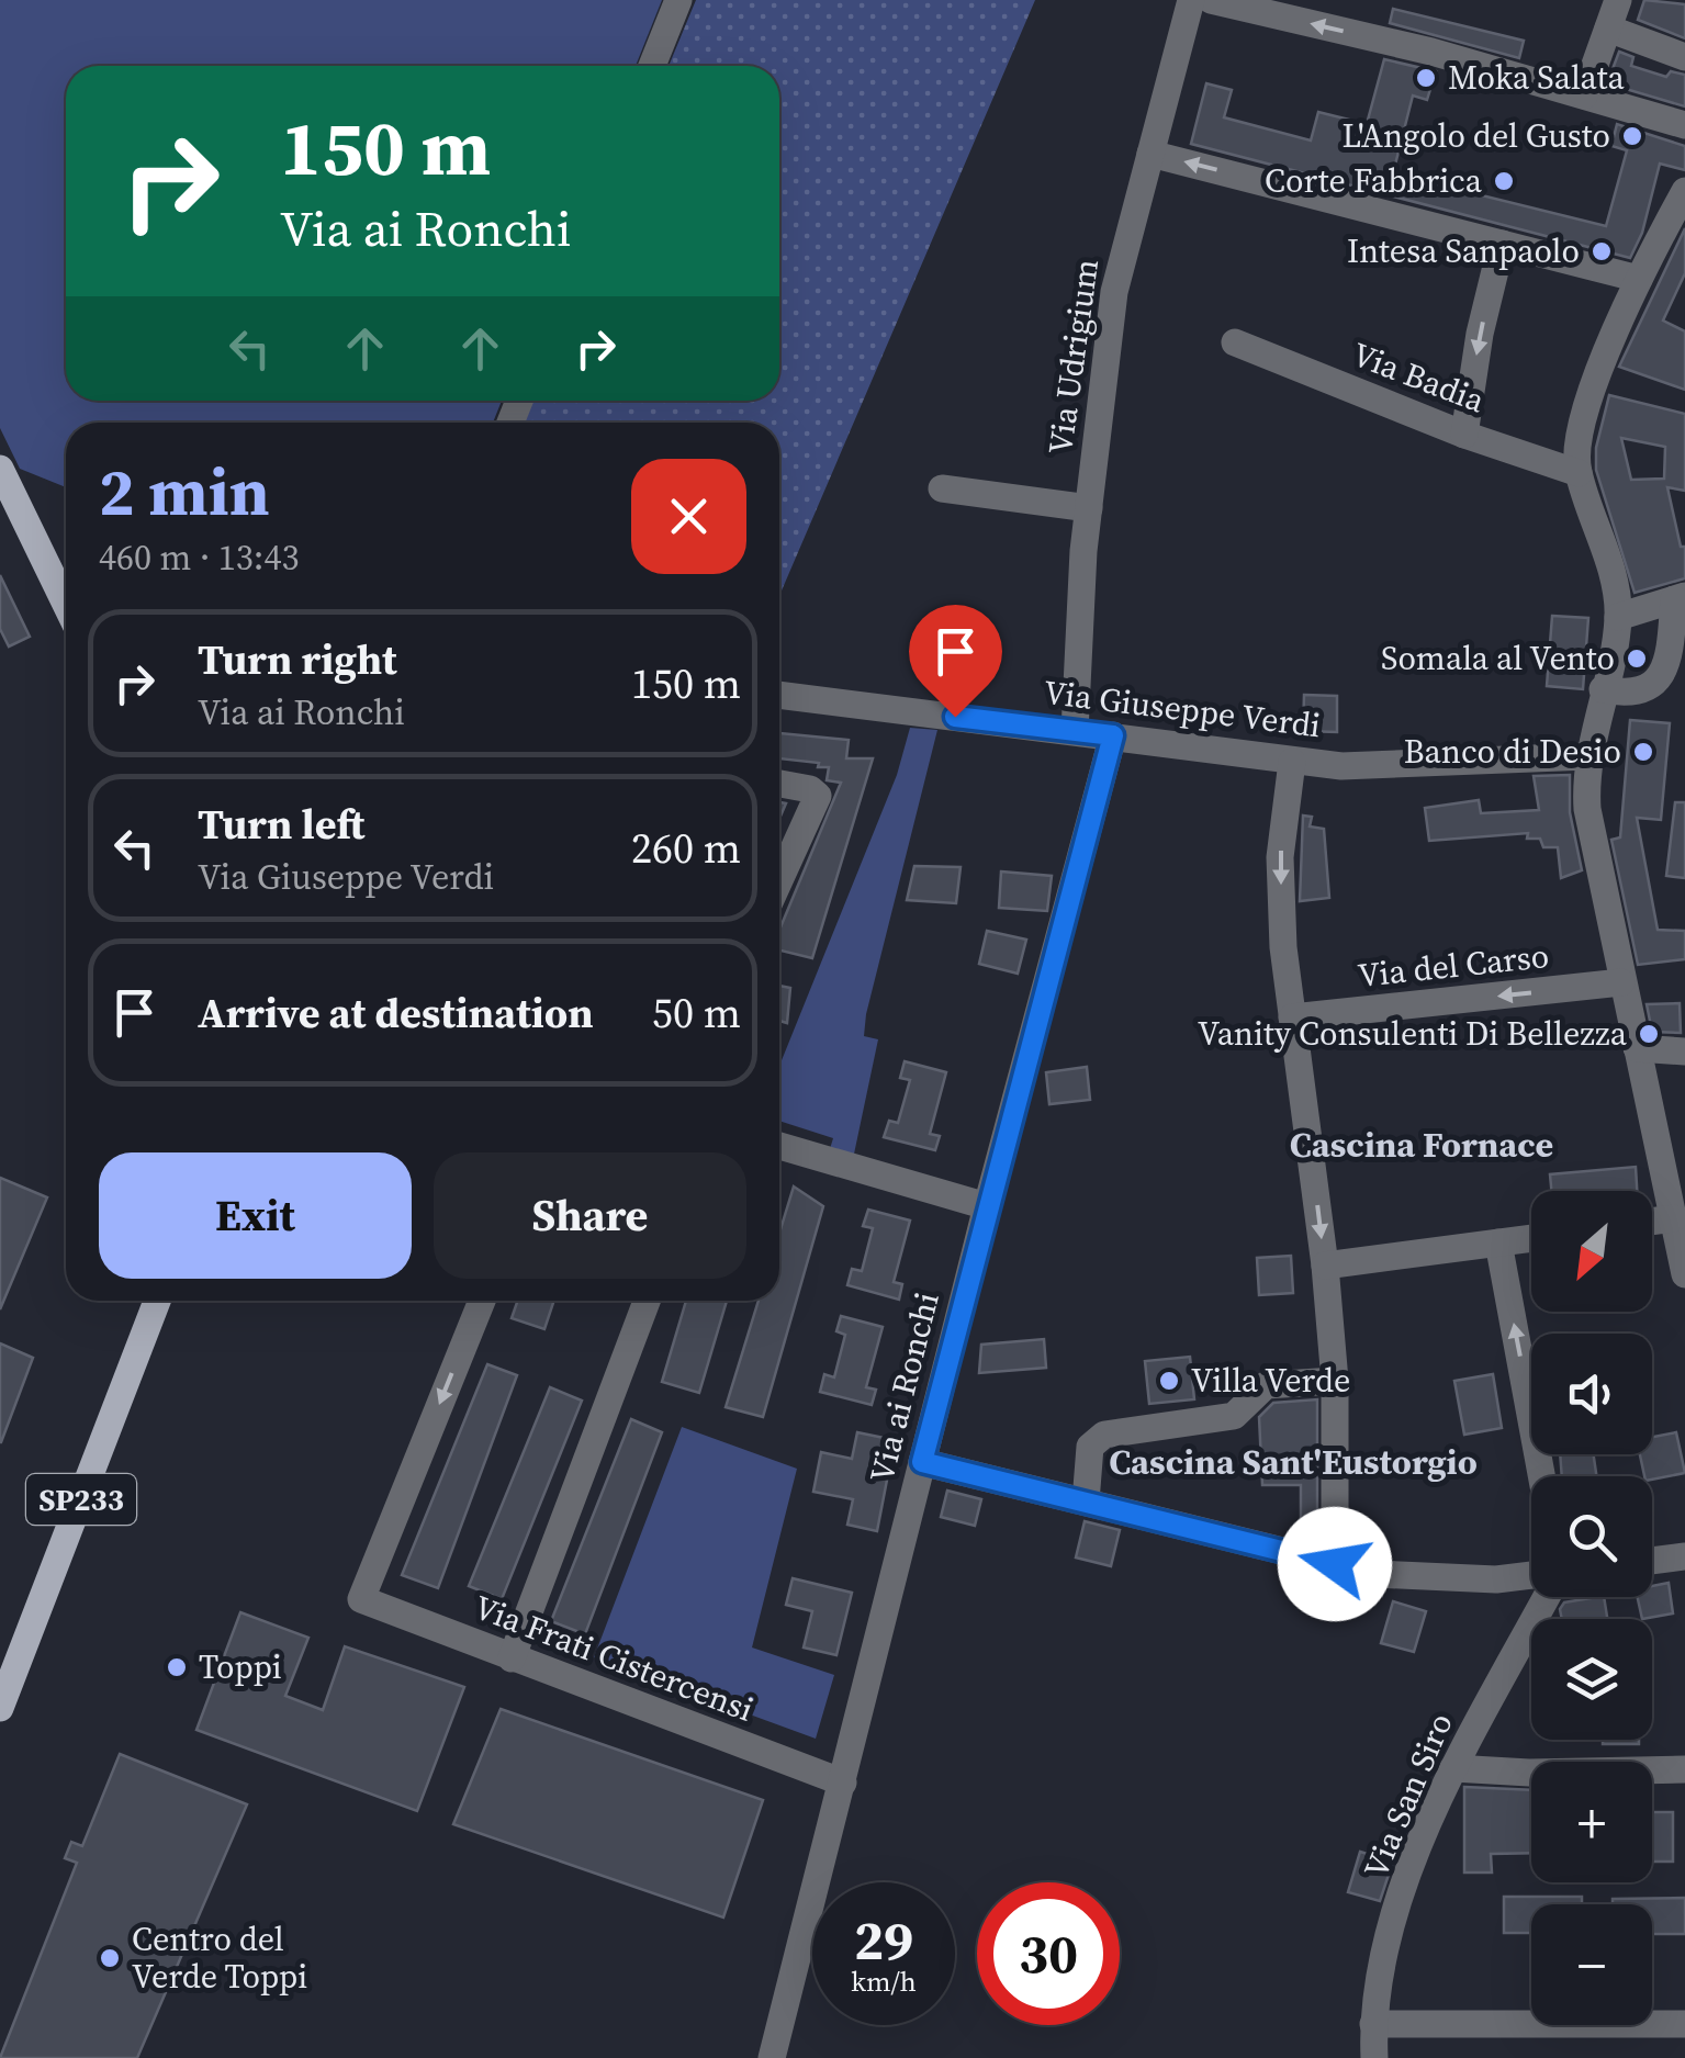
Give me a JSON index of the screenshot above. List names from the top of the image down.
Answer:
{
  "streets": {
    "main road": ["SP233"],
    "street": [
      "Via Udrigium",
      "Via Badia",
      "Via Giuseppe Verdi",
      "Via del Carso",
      "Via ai Ronchi",
      "Via Frati Cistercensi",
      "Via San Siro"
    ]
  },
  "crossings": [
    ["Via Udrigium", "Via Giuseppe Verdi"],
    ["Via Giuseppe Verdi", "Via ai Ronchi"],
    ["Via ai Ronchi", "Via Frati Cistercensi"]
  ],
  "one_way": ["Via del Carso"],
  "districts": ["Cascina Fornace", "Cascina Sant'Eustorgio"],
  "places": [
    "Moka Salata",
    "L'Angolo del Gusto",
    "Corte Fabbrica",
    "Intesa Sanpaolo",
    "Somala al Vento",
    "Banco di Desio",
    "Vanity Consulenti Di Bellezza",
    "Villa Verde",
    "Toppi",
    "Centro del Verde Toppi"
  ],
  "north": "bottom left",
  "page": {
    "turn": ["150 m", "Via ai Ronchi"],
    "heading": ["2 min", "460 m · 13:43"],
    "list": [
      {
        "name": "Turn right",
        "note": "Via ai Ronchi",
        "value": "150 m"
      },
      {
        "name": "Turn left",
        "note": "Via Giuseppe Verdi",
        "value": "260 m"
      },
      {
        "name": "Arrive at destination",
        "value": "50 m"
      }
    ],
    "buttons": ["Exit", "Share"],
    "map_buttons": ["+", "−"],
    "speed": "29 km/h",
    "limit": "30"
  }
}
